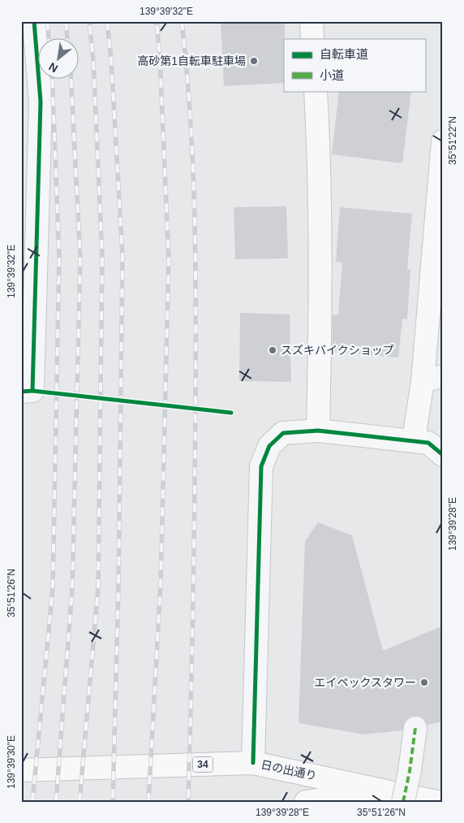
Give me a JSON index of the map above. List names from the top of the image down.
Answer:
{
  "streets": {
    "street": ["34", "日の出通り"]
  },
  "places": ["高砂第1自転車駐車場", "スズキバイクショップ", "エイペックスタワー"],
  "legend": ["自転車道", "小道"],
  "north": "bottom left",
  "coordinates": [
    "139°39'32\"E",
    "35°51'22\"N",
    "139°39'28\"E",
    "35°51'26\"N",
    "139°39'30\"E"
  ]
}
